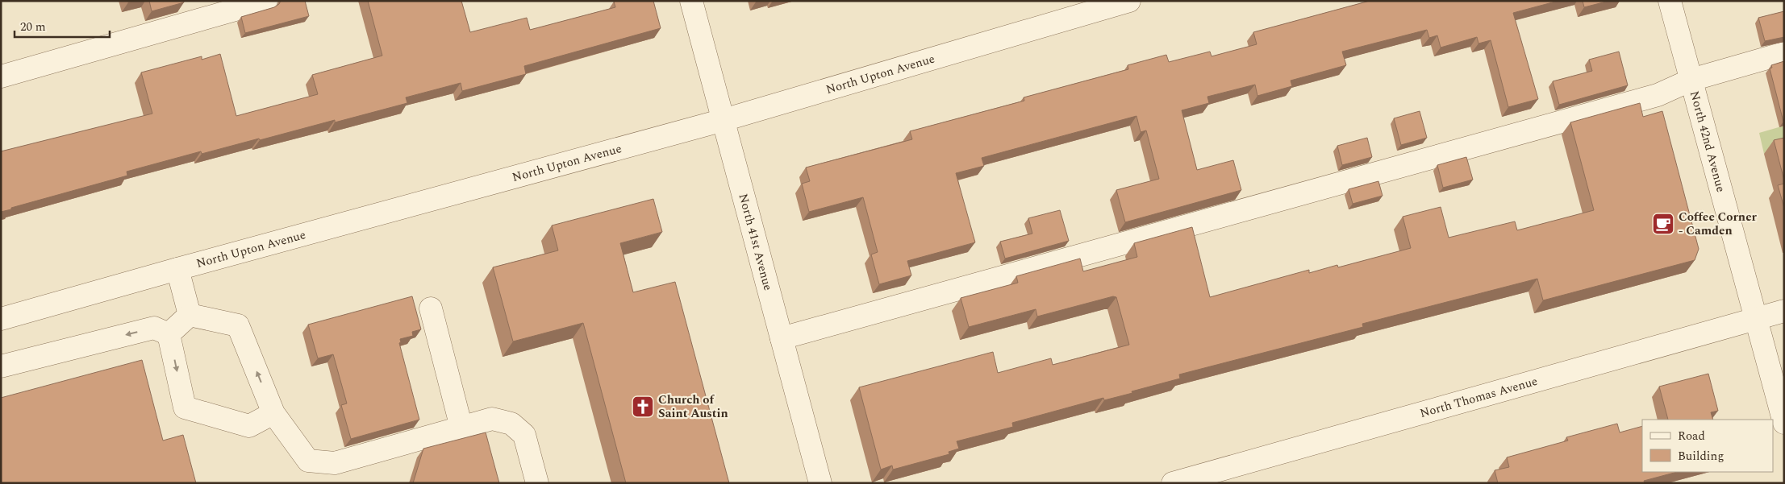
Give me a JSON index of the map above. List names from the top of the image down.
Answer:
{
  "streets": {
    "street": [
      "North Upton Avenue",
      "North 42nd Avenue",
      "North 41st Avenue",
      "North Thomas Avenue"
    ]
  },
  "crossings": [
    ["North Upton Avenue", "North 41st Avenue"],
    ["North 42nd Avenue", "North Thomas Avenue"]
  ],
  "places": {
    "cafe": ["Coffee Corner - Camden"],
    "church": ["Church of Saint Austin"]
  },
  "legend": ["Road", "Building"],
  "scale_bar": "20 m"
}
